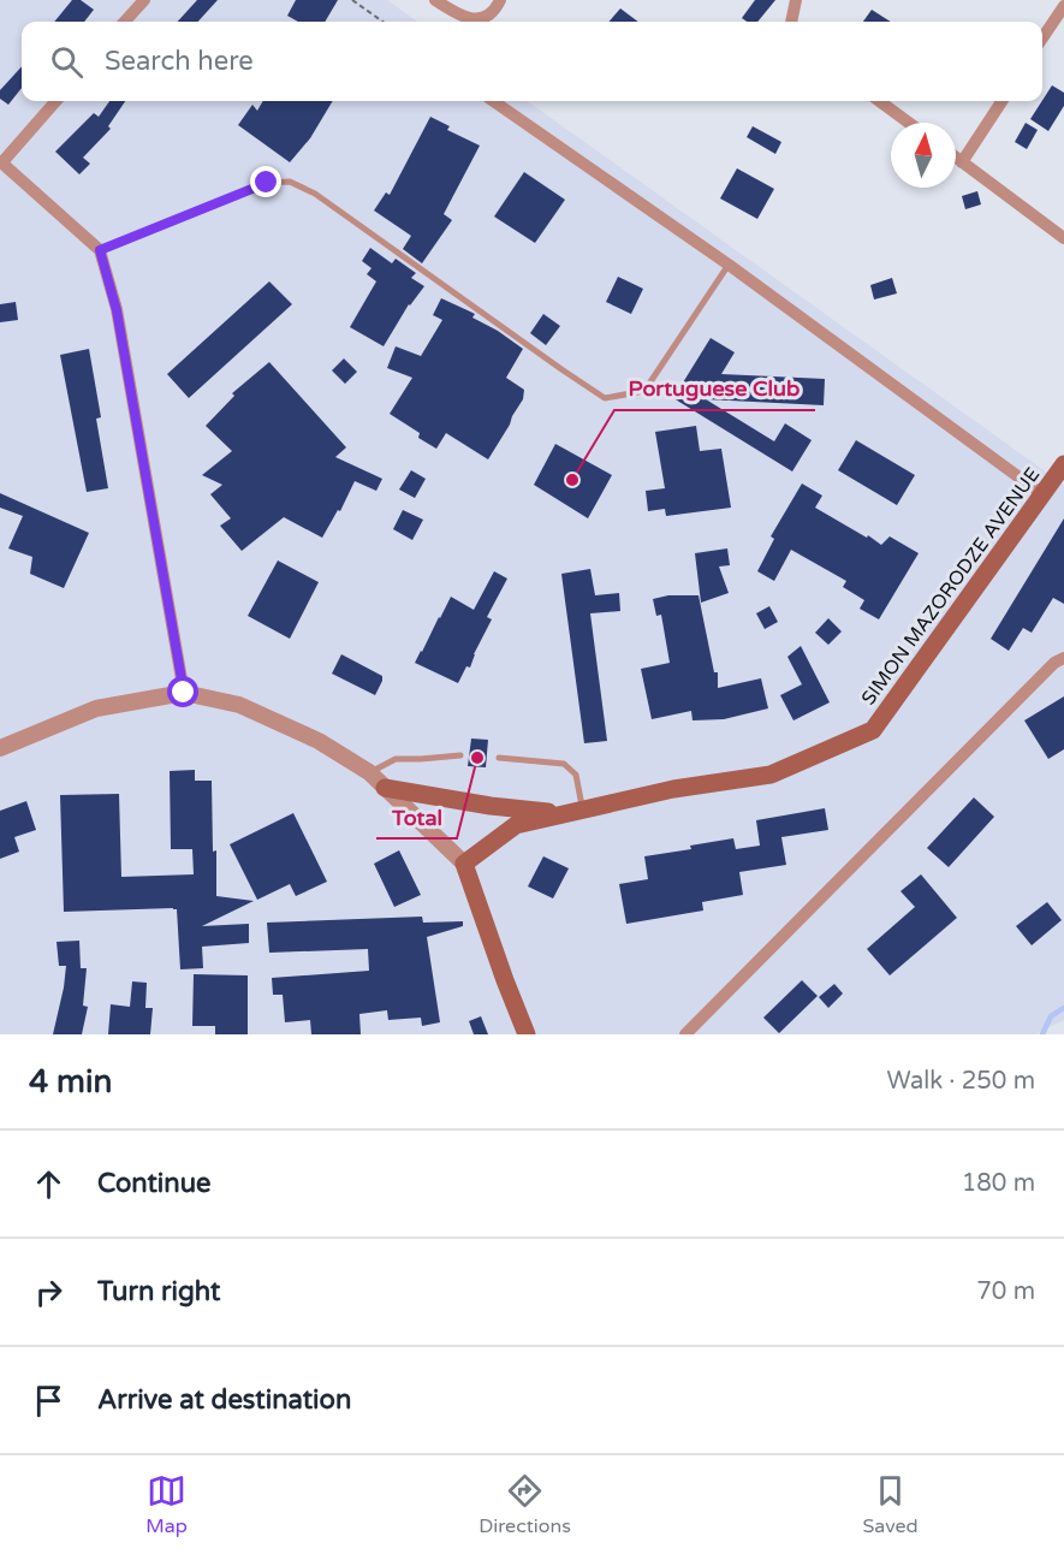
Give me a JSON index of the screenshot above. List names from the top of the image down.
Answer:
{
  "streets": {
    "main road": ["SIMON MAZORODZE AVENUE"]
  },
  "places": ["Portuguese Club", "Total"],
  "north": "top",
  "page": {
    "search": "Search here",
    "heading": ["4 min", "Walk · 250 m"],
    "list": [
      ["Continue", "180 m"],
      ["Turn right", "70 m"],
      "Arrive at destination"
    ],
    "nav": ["Map", "Directions", "Saved"]
  }
}
